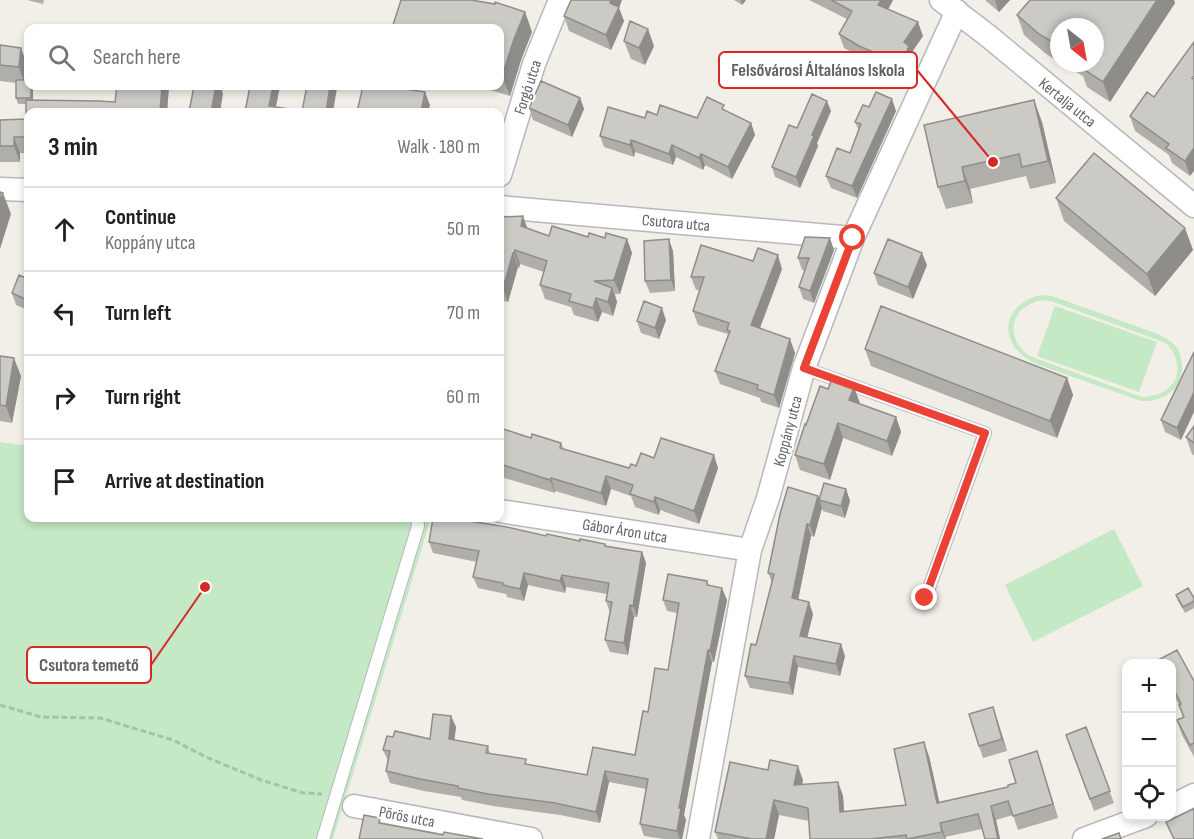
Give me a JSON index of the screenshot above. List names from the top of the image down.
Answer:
{
  "streets": {
    "street": [
      "Forgó utca",
      "Kertalja utca",
      "Csutora utca",
      "Koppány utca",
      "Gábor Áron utca",
      "Pörös utca"
    ]
  },
  "crossings": [
    ["Kertalja utca", "Koppány utca"],
    ["Csutora utca", "Koppány utca"],
    ["Koppány utca", "Gábor Áron utca"]
  ],
  "places": ["Felsővárosi Általános Iskola", "Csutora temető"],
  "north": "bottom right",
  "page": {
    "search": "Search here",
    "heading": ["3 min", "Walk · 180 m"],
    "list": [
      ["Continue", "Koppány utca", "50 m"],
      ["Turn left", "70 m"],
      ["Turn right", "60 m"],
      "Arrive at destination"
    ],
    "map_buttons": ["+", "−"]
  }
}
